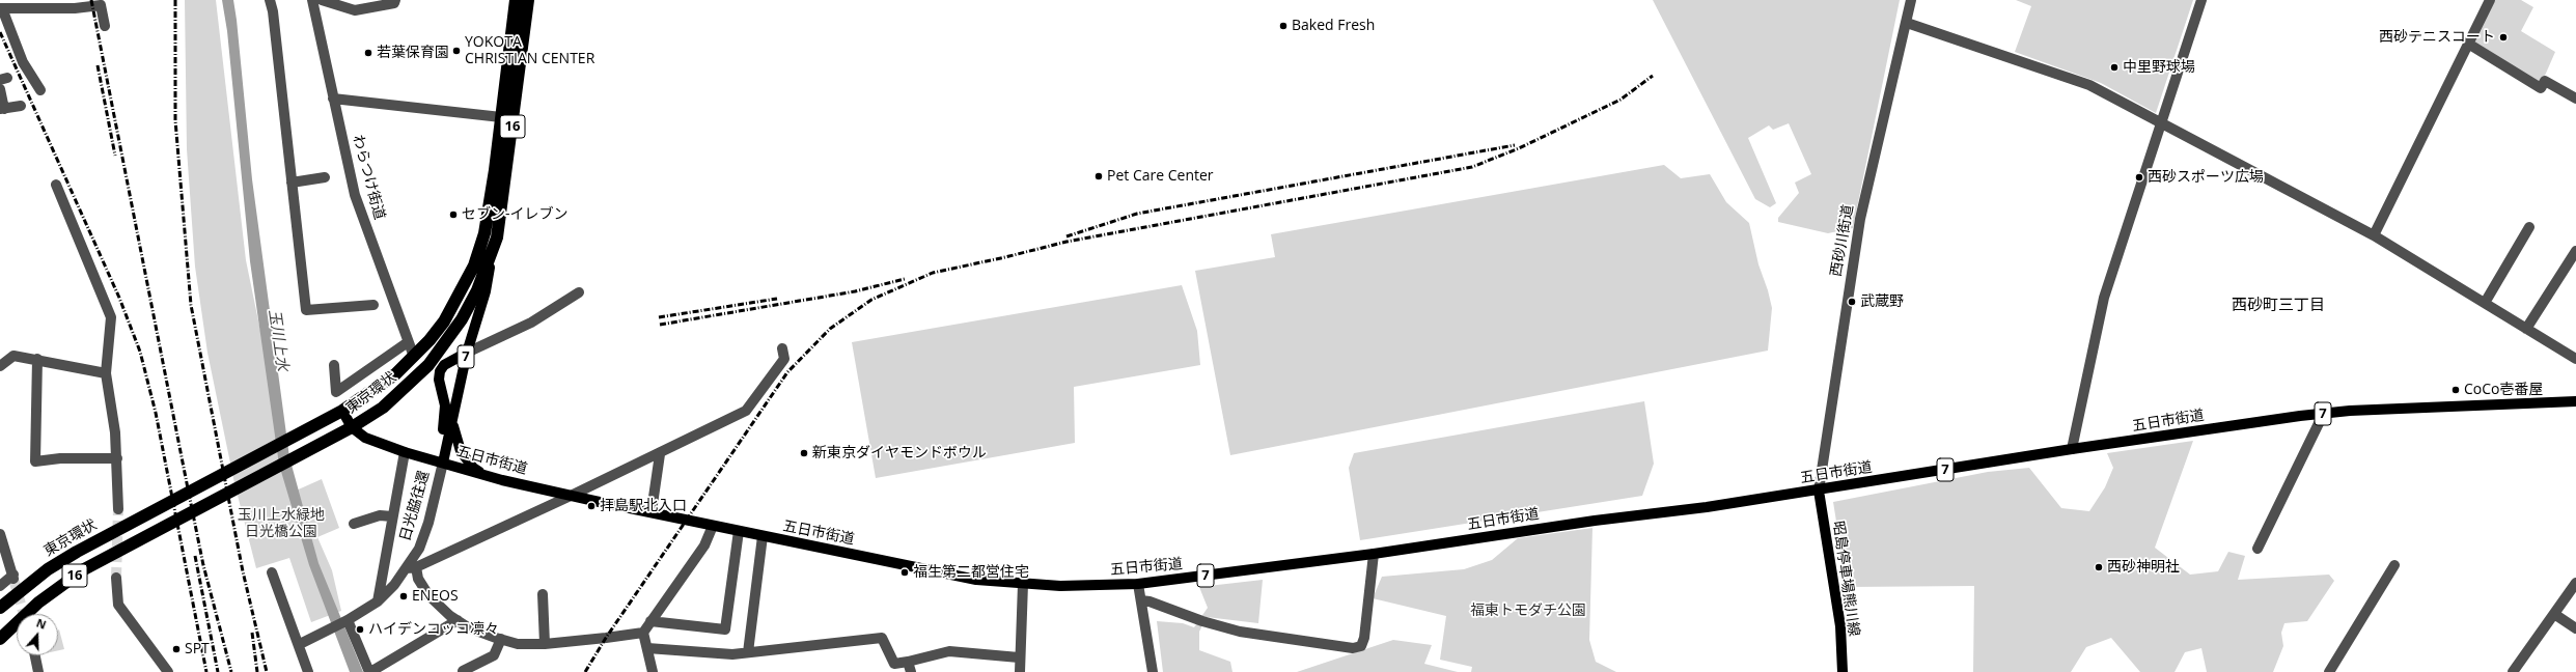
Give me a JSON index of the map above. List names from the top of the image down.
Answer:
{
  "streets": {
    "highway": ["16", "東京環状"],
    "main road": ["7", "五日市街道", "昭島停車場熊川線"],
    "street": ["わらつけ街道", "西砂川街道", "日光脇往還"]
  },
  "crossings": [
    ["わらつけ街道", "東京環状"],
    ["西砂川街道", "五日市街道"],
    ["西砂川街道", "昭島停車場熊川線"],
    ["東京環状", "五日市街道"],
    ["五日市街道", "日光脇往還"],
    ["五日市街道", "昭島停車場熊川線"]
  ],
  "districts": ["西砂町三丁目"],
  "water": ["玉川上水"],
  "parks": ["玉川上水緑地 日光橋公園", "福東トモダチ公園"],
  "places": [
    "Baked Fresh",
    "西砂テニスコート",
    "YOKOTA CHRISTIAN CENTER",
    "若葉保育園",
    "中里野球場",
    "Pet Care Center",
    "西砂スポーツ広場",
    "セブン-イレブン",
    "武蔵野",
    "CoCo壱番屋",
    "新東京ダイヤモンドボウル",
    "拝島駅北入口",
    "西砂神明社",
    "福生第二都営住宅",
    "ENEOS",
    "ハイデンコッコ凛々",
    "SPT"
  ],
  "north": "top"
}
